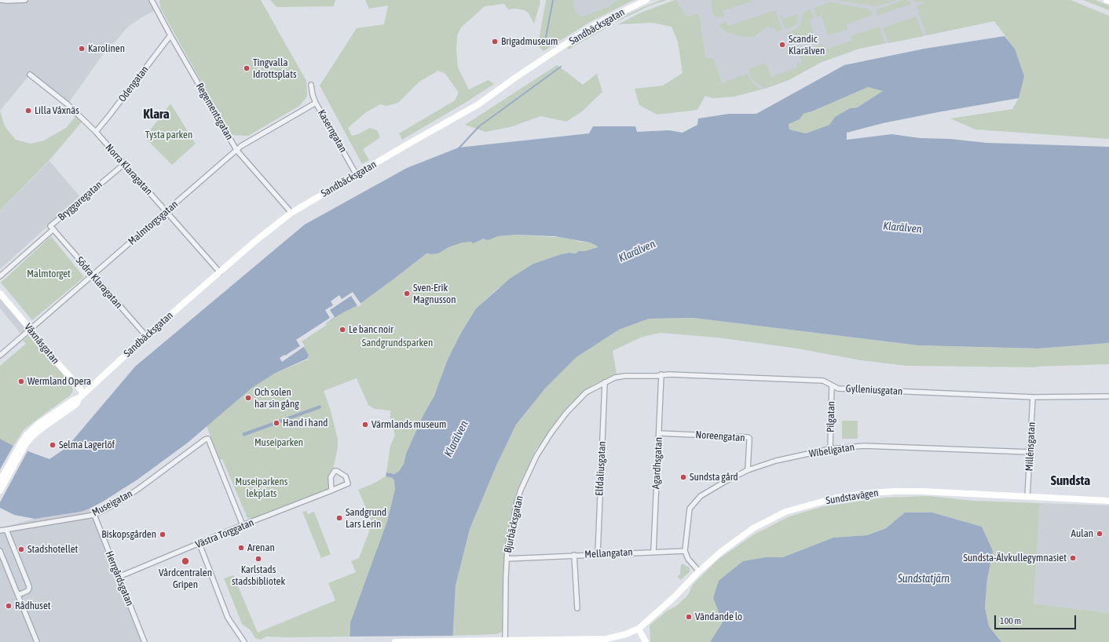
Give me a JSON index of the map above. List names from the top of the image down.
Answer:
{
  "streets": {
    "street": [
      "Sandbäcksgatan",
      "Odengatan",
      "Regementsgatan",
      "Kaserngatan",
      "Norra Klaragatan",
      "Bryggaregatan",
      "Malmtorgsgatan",
      "Södra Klaragatan",
      "Våxnäsgatan",
      "Gylleniusgatan",
      "Pilgatan",
      "Noreengatan",
      "Millénsgatan",
      "Wibeligatan",
      "Agardhsgatan",
      "Elfdaliusgatan",
      "Sundstavägen",
      "Museigatan",
      "Bjurbäcksgatan",
      "Västra Torggatan",
      "Mellangatan",
      "Herrgårdsgatan"
    ]
  },
  "crossings": [
    ["Sandbäcksgatan", "Regementsgatan"],
    ["Sandbäcksgatan", "Kaserngatan"],
    ["Sandbäcksgatan", "Norra Klaragatan"],
    ["Sandbäcksgatan", "Södra Klaragatan"],
    ["Sandbäcksgatan", "Våxnäsgatan"],
    ["Odengatan", "Regementsgatan"],
    ["Odengatan", "Norra Klaragatan"],
    ["Regementsgatan", "Malmtorgsgatan"],
    ["Kaserngatan", "Malmtorgsgatan"],
    ["Norra Klaragatan", "Bryggaregatan"],
    ["Norra Klaragatan", "Malmtorgsgatan"],
    ["Bryggaregatan", "Södra Klaragatan"],
    ["Malmtorgsgatan", "Södra Klaragatan"],
    ["Malmtorgsgatan", "Våxnäsgatan"],
    ["Gylleniusgatan", "Pilgatan"],
    ["Gylleniusgatan", "Millénsgatan"],
    ["Gylleniusgatan", "Agardhsgatan"],
    ["Gylleniusgatan", "Elfdaliusgatan"],
    ["Gylleniusgatan", "Bjurbäcksgatan"],
    ["Pilgatan", "Wibeligatan"],
    ["Noreengatan", "Wibeligatan"],
    ["Noreengatan", "Agardhsgatan"],
    ["Millénsgatan", "Wibeligatan"],
    ["Millénsgatan", "Sundstavägen"],
    ["Wibeligatan", "Mellangatan"],
    ["Agardhsgatan", "Mellangatan"],
    ["Elfdaliusgatan", "Bjurbäcksgatan"],
    ["Elfdaliusgatan", "Mellangatan"],
    ["Sundstavägen", "Bjurbäcksgatan"],
    ["Museigatan", "Västra Torggatan"],
    ["Museigatan", "Herrgårdsgatan"],
    ["Bjurbäcksgatan", "Mellangatan"],
    ["Västra Torggatan", "Herrgårdsgatan"]
  ],
  "districts": ["Klara", "Sundsta"],
  "water": ["Klarälven", "Sundstatjärn"],
  "parks": [
    "Tysta parken",
    "Malmtorget",
    "Sandgrundsparken",
    "Museiparken",
    "Museiparkens lekplats"
  ],
  "places": [
    "Brigadmuseum",
    "Scandic Klarälven",
    "Karolinen",
    "Tingvalla Idrottsplats",
    "Lilla Våxnäs",
    "Sven-Erik Magnusson",
    "Le banc noir",
    "Wermland Opera",
    "Och solen har sin gång",
    "Hand i hand",
    "Värmlands museum",
    "Selma Lagerlöf",
    "Sundsta gård",
    "Sandgrund Lars Lerin",
    "Aulan",
    "Biskopsgården",
    "Arenan",
    "Stadshotellet",
    "Sundsta-Älvkullegymnasiet",
    "Karlstads stadsbibliotek",
    "Vårdcentralen Gripen",
    "Rådhuset",
    "Vändande lo"
  ],
  "scale_bar": "100 m"
}
